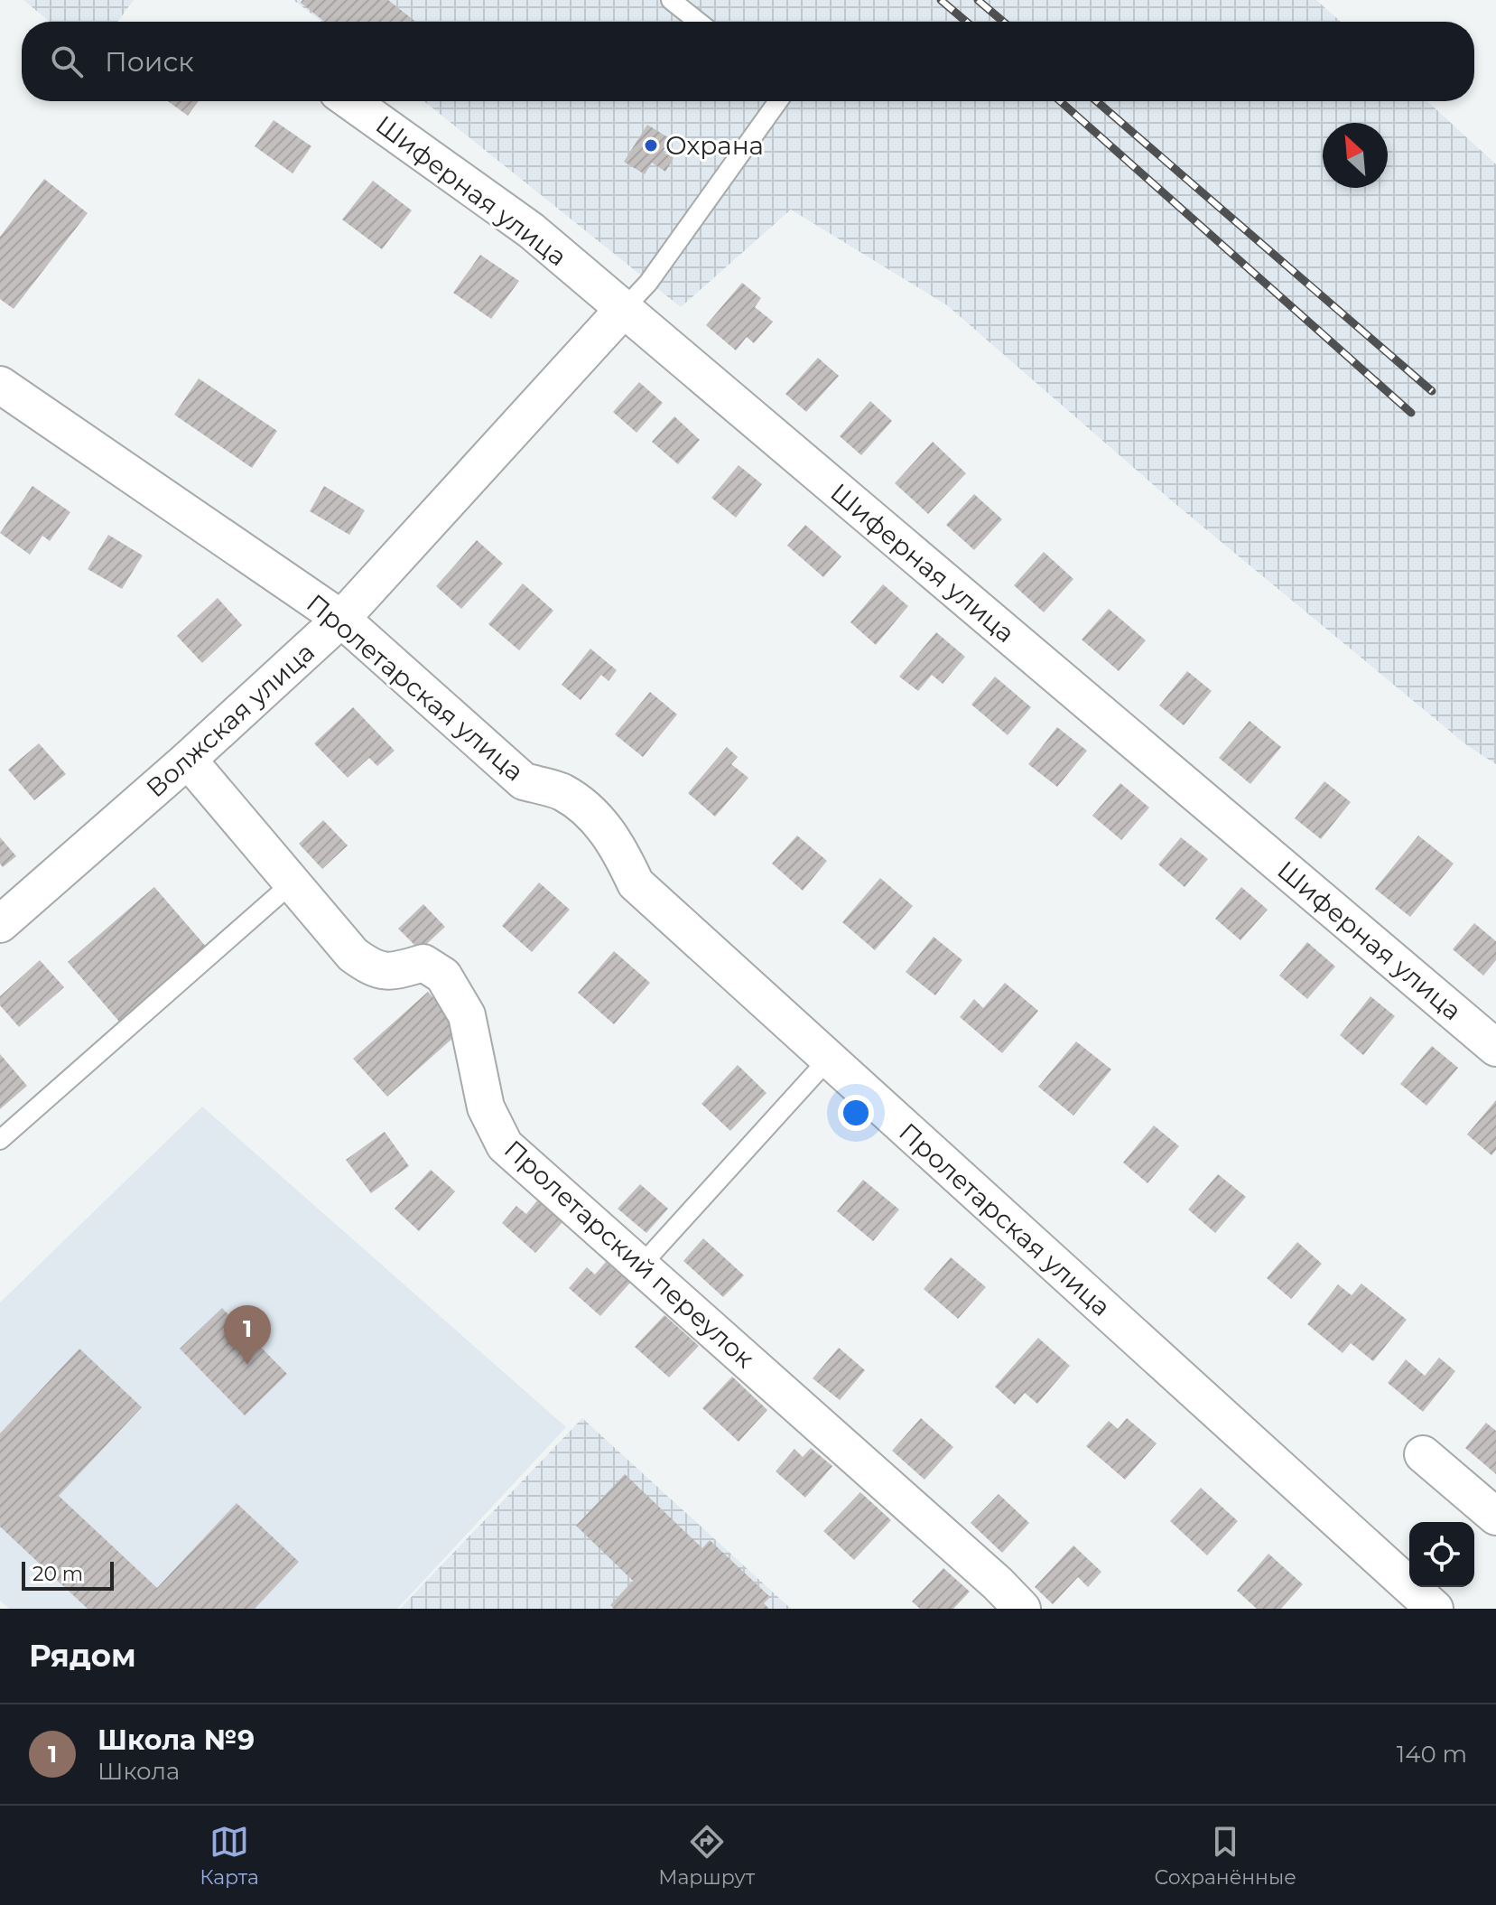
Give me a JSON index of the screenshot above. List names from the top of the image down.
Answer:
{
  "streets": {
    "street": [
      "Шиферная улица",
      "Пролетарская улица",
      "Волжская улица",
      "Пролетарский переулок"
    ]
  },
  "crossings": [
    ["Шиферная улица", "Волжская улица"],
    ["Пролетарская улица", "Волжская улица"],
    ["Волжская улица", "Пролетарский переулок"]
  ],
  "places": ["Охрана"],
  "scale_bar": "20 m",
  "north": "top left",
  "page": {
    "search": "Поиск",
    "pins": "1",
    "scale": "20 m",
    "heading": "Рядом",
    "list": [
      {
        "mark": "1",
        "name": "Школа №9",
        "note": "Школа",
        "value": "140 m"
      }
    ],
    "nav": ["Карта", "Маршрут", "Сохранённые"]
  }
}
